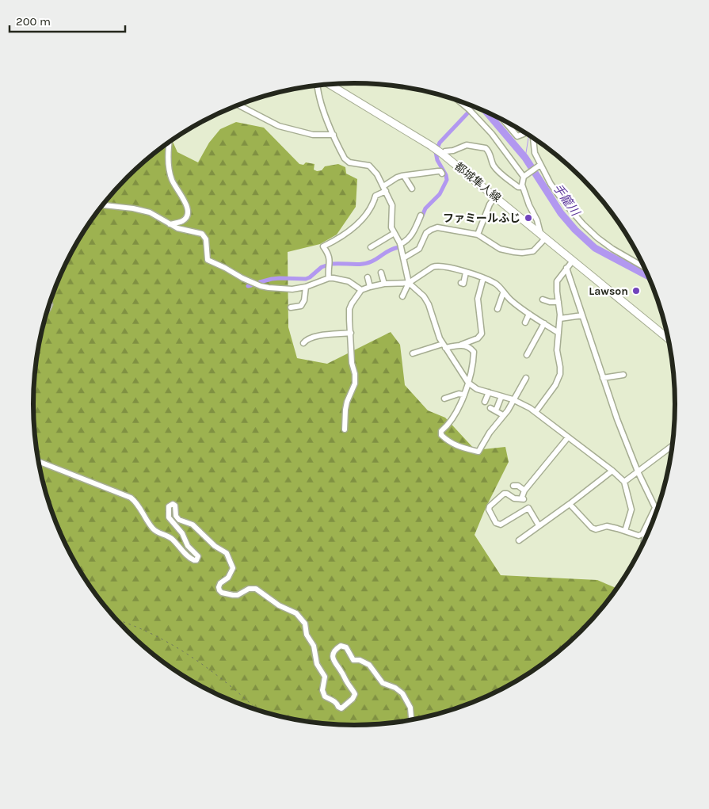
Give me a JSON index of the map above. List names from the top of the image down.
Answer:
{
  "streets": {
    "main road": ["都城隼人線"]
  },
  "water": ["手籠川"],
  "places": ["ファミールふじ", "Lawson"],
  "scale_bar": "200 m"
}
